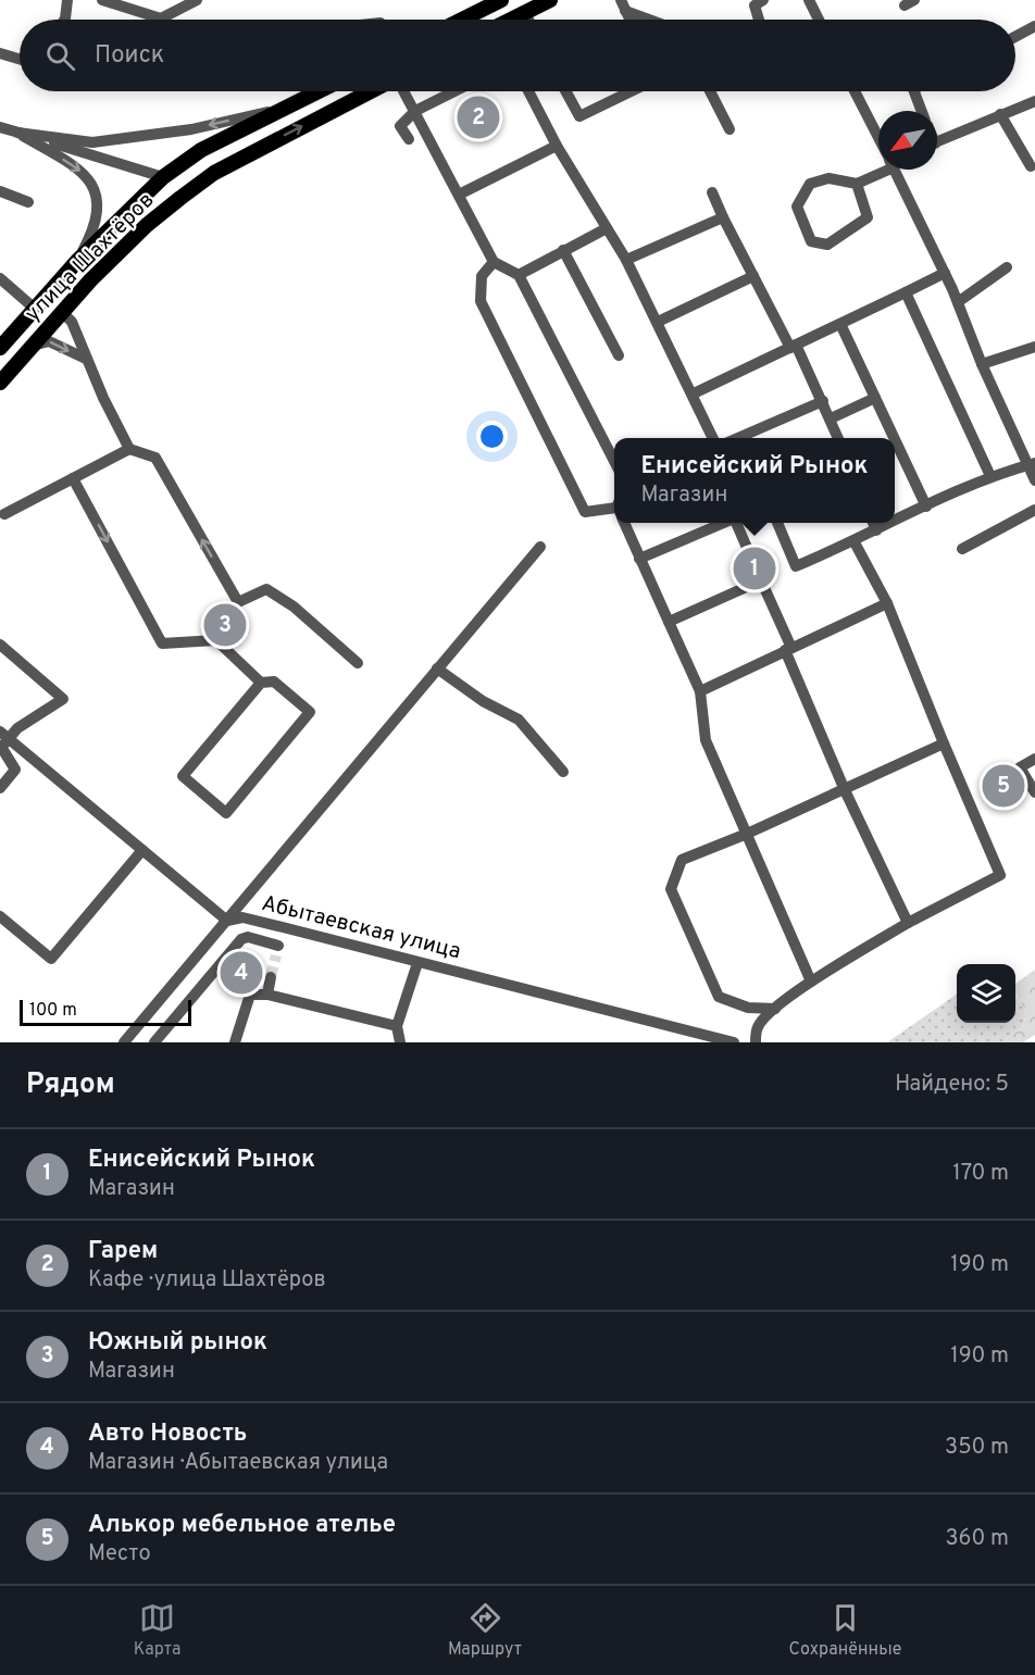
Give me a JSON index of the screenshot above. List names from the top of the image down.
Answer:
{
  "streets": {
    "main road": ["улица Шахтёров"],
    "street": ["Абытаевская улица"]
  },
  "scale_bar": "100 m",
  "north": "bottom left",
  "page": {
    "search": "Поиск",
    "pins": [
      "2",
      "1",
      "3",
      "5",
      "4"
    ],
    "popup": ["Енисейский Рынок", "Магазин"],
    "scale": "100 m",
    "heading": ["Рядом", "Найдено: 5"],
    "list": [
      {
        "mark": "1",
        "name": "Енисейский Рынок",
        "note": "Магазин",
        "value": "170 m"
      },
      {
        "mark": "2",
        "name": "Гарем",
        "note": "Кафе · улица Шахтёров",
        "value": "190 m"
      },
      {
        "mark": "3",
        "name": "Южный рынок",
        "note": "Магазин",
        "value": "190 m"
      },
      {
        "mark": "4",
        "name": "Авто Новость",
        "note": "Магазин · Абытаевская улица",
        "value": "350 m"
      },
      {
        "mark": "5",
        "name": "Алькор мебельное ателье",
        "note": "Место",
        "value": "360 m"
      }
    ],
    "nav": ["Карта", "Маршрут", "Сохранённые"]
  }
}
